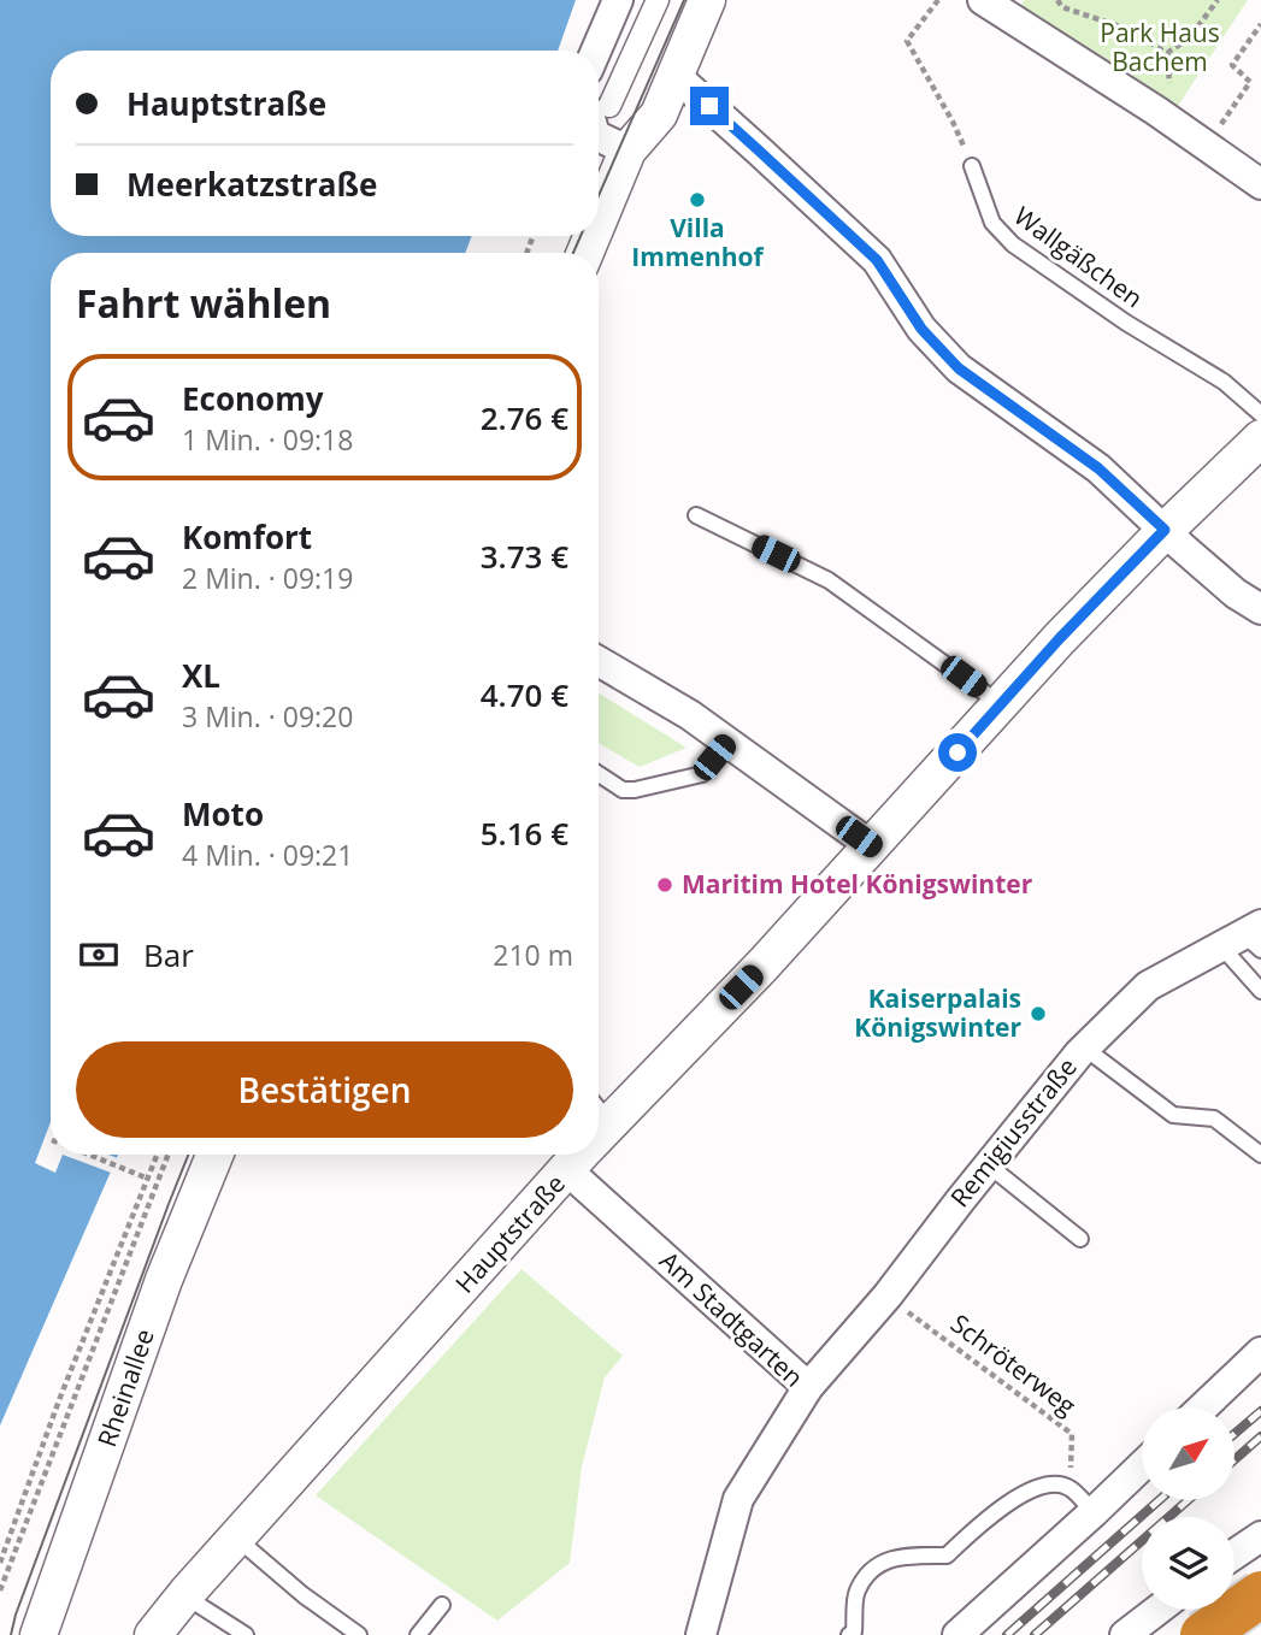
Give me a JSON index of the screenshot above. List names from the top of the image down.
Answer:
{
  "streets": {
    "street": [
      "Remigiusstraße",
      "Hauptstraße",
      "Am Stadtgarten",
      "Rheinallee"
    ],
    "lane": ["Wallgäßchen"],
    "path": ["Schröterweg"]
  },
  "crossings": [
    ["Remigiusstraße", "Am Stadtgarten"],
    ["Remigiusstraße", "Schröterweg"],
    ["Hauptstraße", "Am Stadtgarten"]
  ],
  "parks": ["Park Haus Bachem"],
  "places": ["Villa Immenhof", "Maritim Hotel Königswinter", "Kaiserpalais Königswinter"],
  "north": "top right",
  "page": {
    "banner": ["Hauptstraße", "Meerkatzstraße"],
    "heading": "Fahrt wählen",
    "list": [
      {
        "name": "Economy",
        "note": "1 Min. · 09:18",
        "value": "2.76 €"
      },
      {
        "name": "Komfort",
        "note": "2 Min. · 09:19",
        "value": "3.73 €"
      },
      {
        "name": "XL",
        "note": "3 Min. · 09:20",
        "value": "4.70 €"
      },
      {
        "name": "Moto",
        "note": "4 Min. · 09:21",
        "value": "5.16 €"
      }
    ],
    "pay": ["Bar", "210 m"],
    "buttons": "Bestätigen"
  }
}
